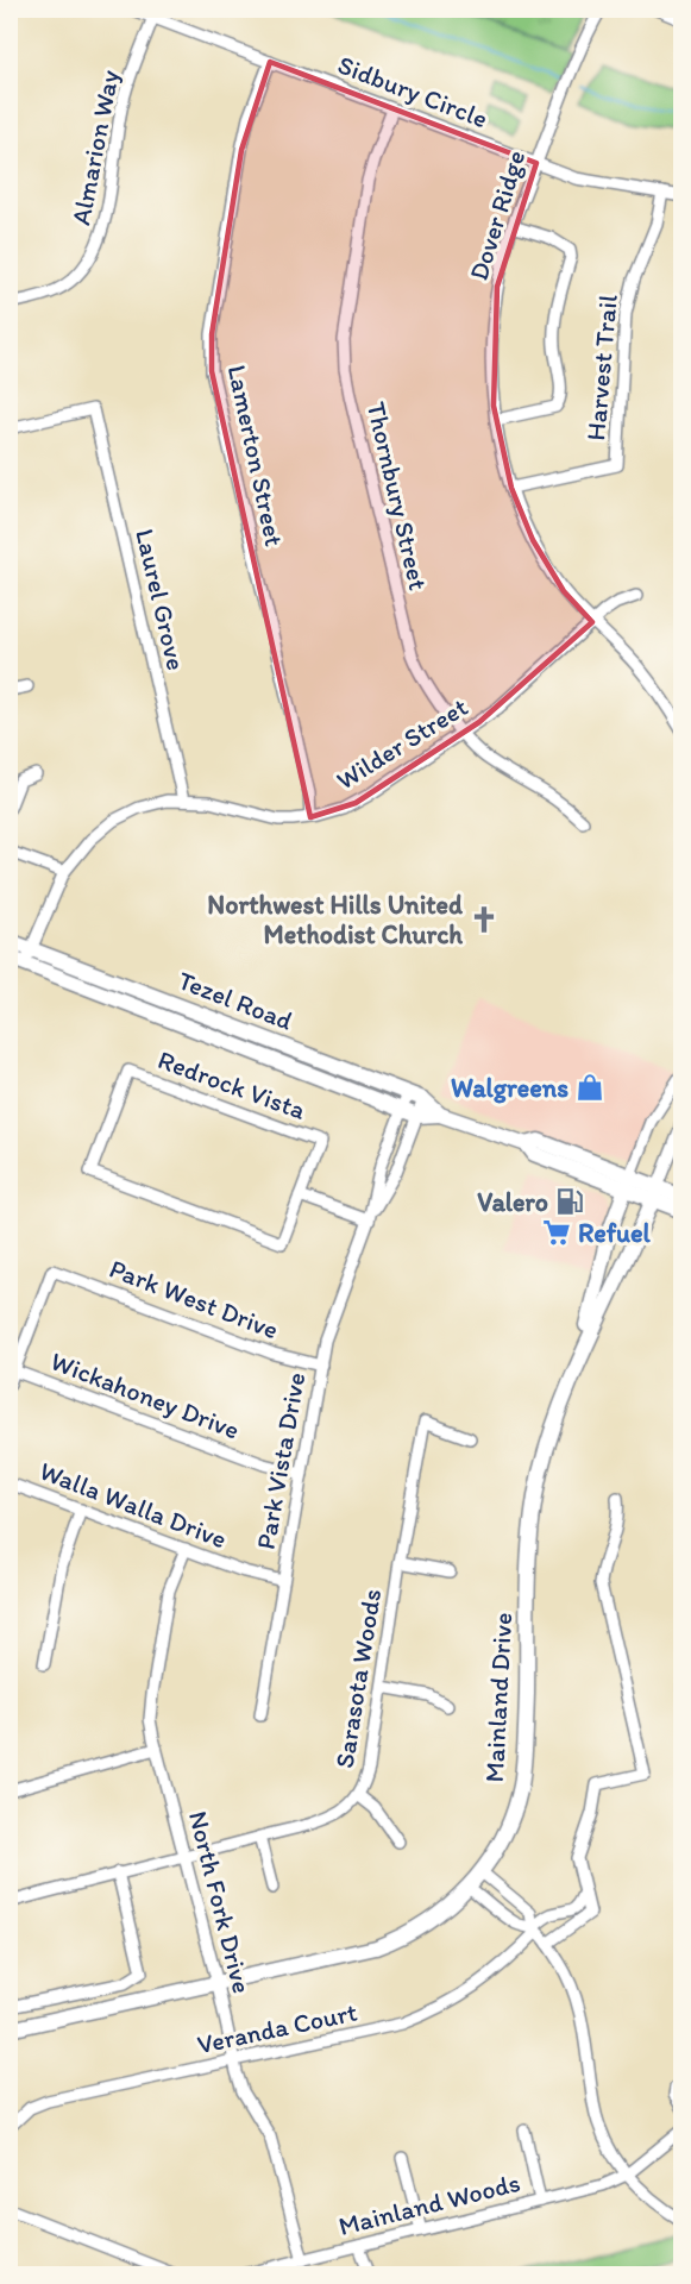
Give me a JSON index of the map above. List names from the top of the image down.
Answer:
{
  "streets": {
    "main road": ["Tezel Road", "Mainland Drive"],
    "street": [
      "Sidbury Circle",
      "Almarion Way",
      "Dover Ridge",
      "Harvest Trail",
      "Lamerton Street",
      "Thornbury Street",
      "Laurel Grove",
      "Wilder Street",
      "Redrock Vista",
      "Park West Drive",
      "Wickahoney Drive",
      "Park Vista Drive",
      "Walla Walla Drive",
      "Sarasota Woods",
      "North Fork Drive",
      "Veranda Court",
      "Mainland Woods"
    ]
  },
  "crossings": [
    ["Sidbury Circle", "Almarion Way"],
    ["Sidbury Circle", "Dover Ridge"],
    ["Sidbury Circle", "Harvest Trail"],
    ["Sidbury Circle", "Lamerton Street"],
    ["Sidbury Circle", "Thornbury Street"],
    ["Dover Ridge", "Harvest Trail"],
    ["Dover Ridge", "Wilder Street"],
    ["Lamerton Street", "Wilder Street"],
    ["Thornbury Street", "Wilder Street"],
    ["Laurel Grove", "Wilder Street"],
    ["Wilder Street", "Tezel Road"],
    ["Tezel Road", "Park Vista Drive"],
    ["Tezel Road", "Mainland Drive"],
    ["Park West Drive", "Wickahoney Drive"],
    ["Park West Drive", "Park Vista Drive"],
    ["Wickahoney Drive", "Park Vista Drive"],
    ["Park Vista Drive", "Walla Walla Drive"],
    ["Walla Walla Drive", "North Fork Drive"],
    ["Sarasota Woods", "North Fork Drive"],
    ["Mainland Drive", "North Fork Drive"],
    ["North Fork Drive", "Veranda Court"],
    ["North Fork Drive", "Mainland Woods"]
  ],
  "places": {
    "church": ["Northwest Hills United Methodist Church"],
    "shop": ["Walgreens"],
    "fuel station": ["Valero"],
    "supermarket": ["Refuel"]
  }
}
